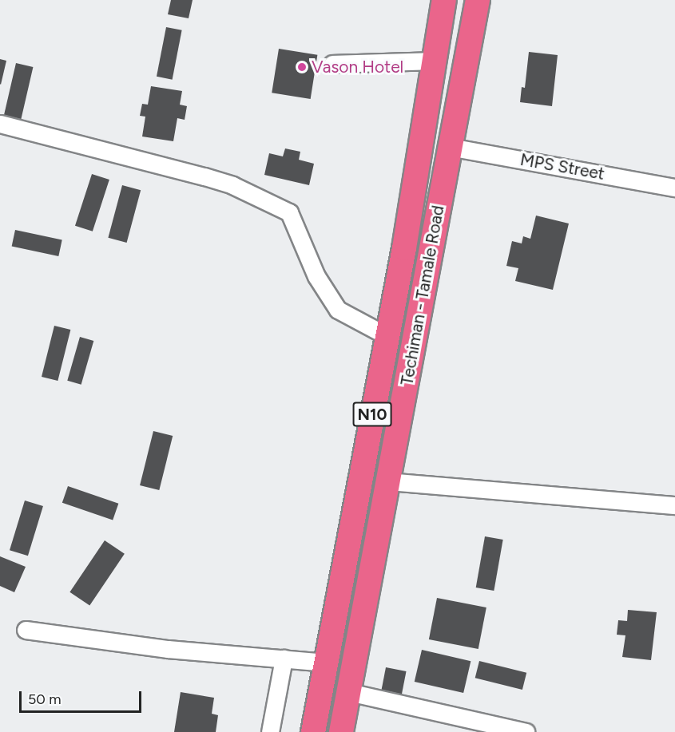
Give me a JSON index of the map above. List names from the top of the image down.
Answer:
{
  "streets": {
    "highway": ["Techiman - Tamale Road", "N10"],
    "street": ["MPS Street"]
  },
  "crossings": [
    ["MPS Street", "Techiman - Tamale Road"]
  ],
  "places": ["Vason Hotel"],
  "scale_bar": "50 m"
}
